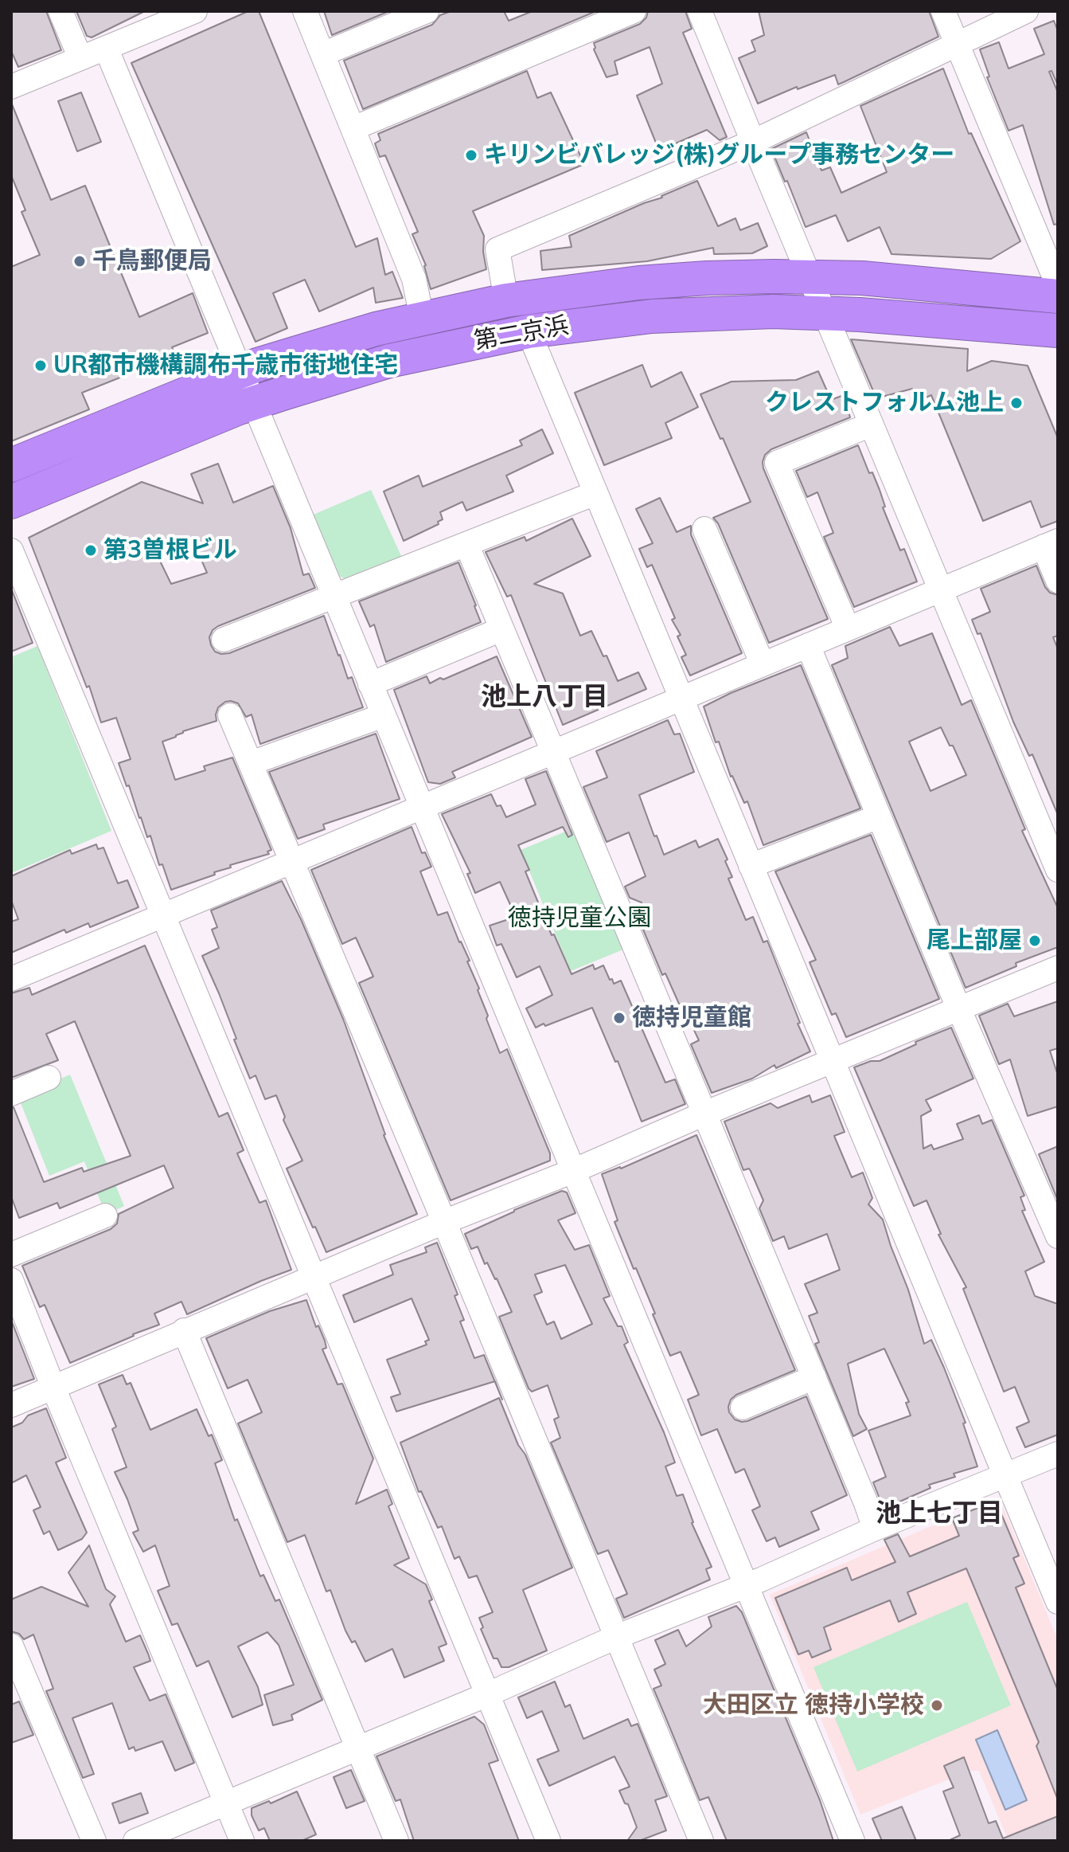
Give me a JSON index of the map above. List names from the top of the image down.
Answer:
{
  "streets": {
    "highway": ["第二京浜"]
  },
  "districts": ["池上八丁目", "池上七丁目"],
  "parks": ["徳持児童公園"],
  "places": [
    "キリンビバレッジ(株)グループ事務センター",
    "千鳥郵便局",
    "UR都市機構調布千歳市街地住宅",
    "クレストフォルム池上",
    "第3曽根ビル",
    "尾上部屋",
    "徳持児童館",
    "大田区立 徳持小学校"
  ]
}
